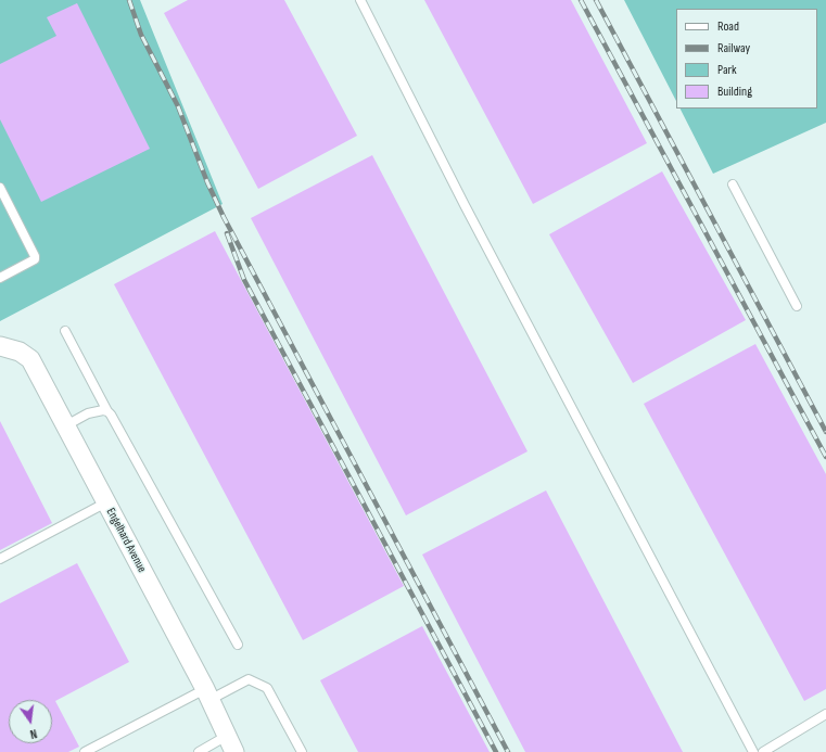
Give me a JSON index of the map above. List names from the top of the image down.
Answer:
{
  "streets": {
    "street": ["Engelhard Avenue"]
  },
  "legend": [
    "Road",
    "Railway",
    "Park",
    "Building"
  ],
  "north": "bottom"
}
